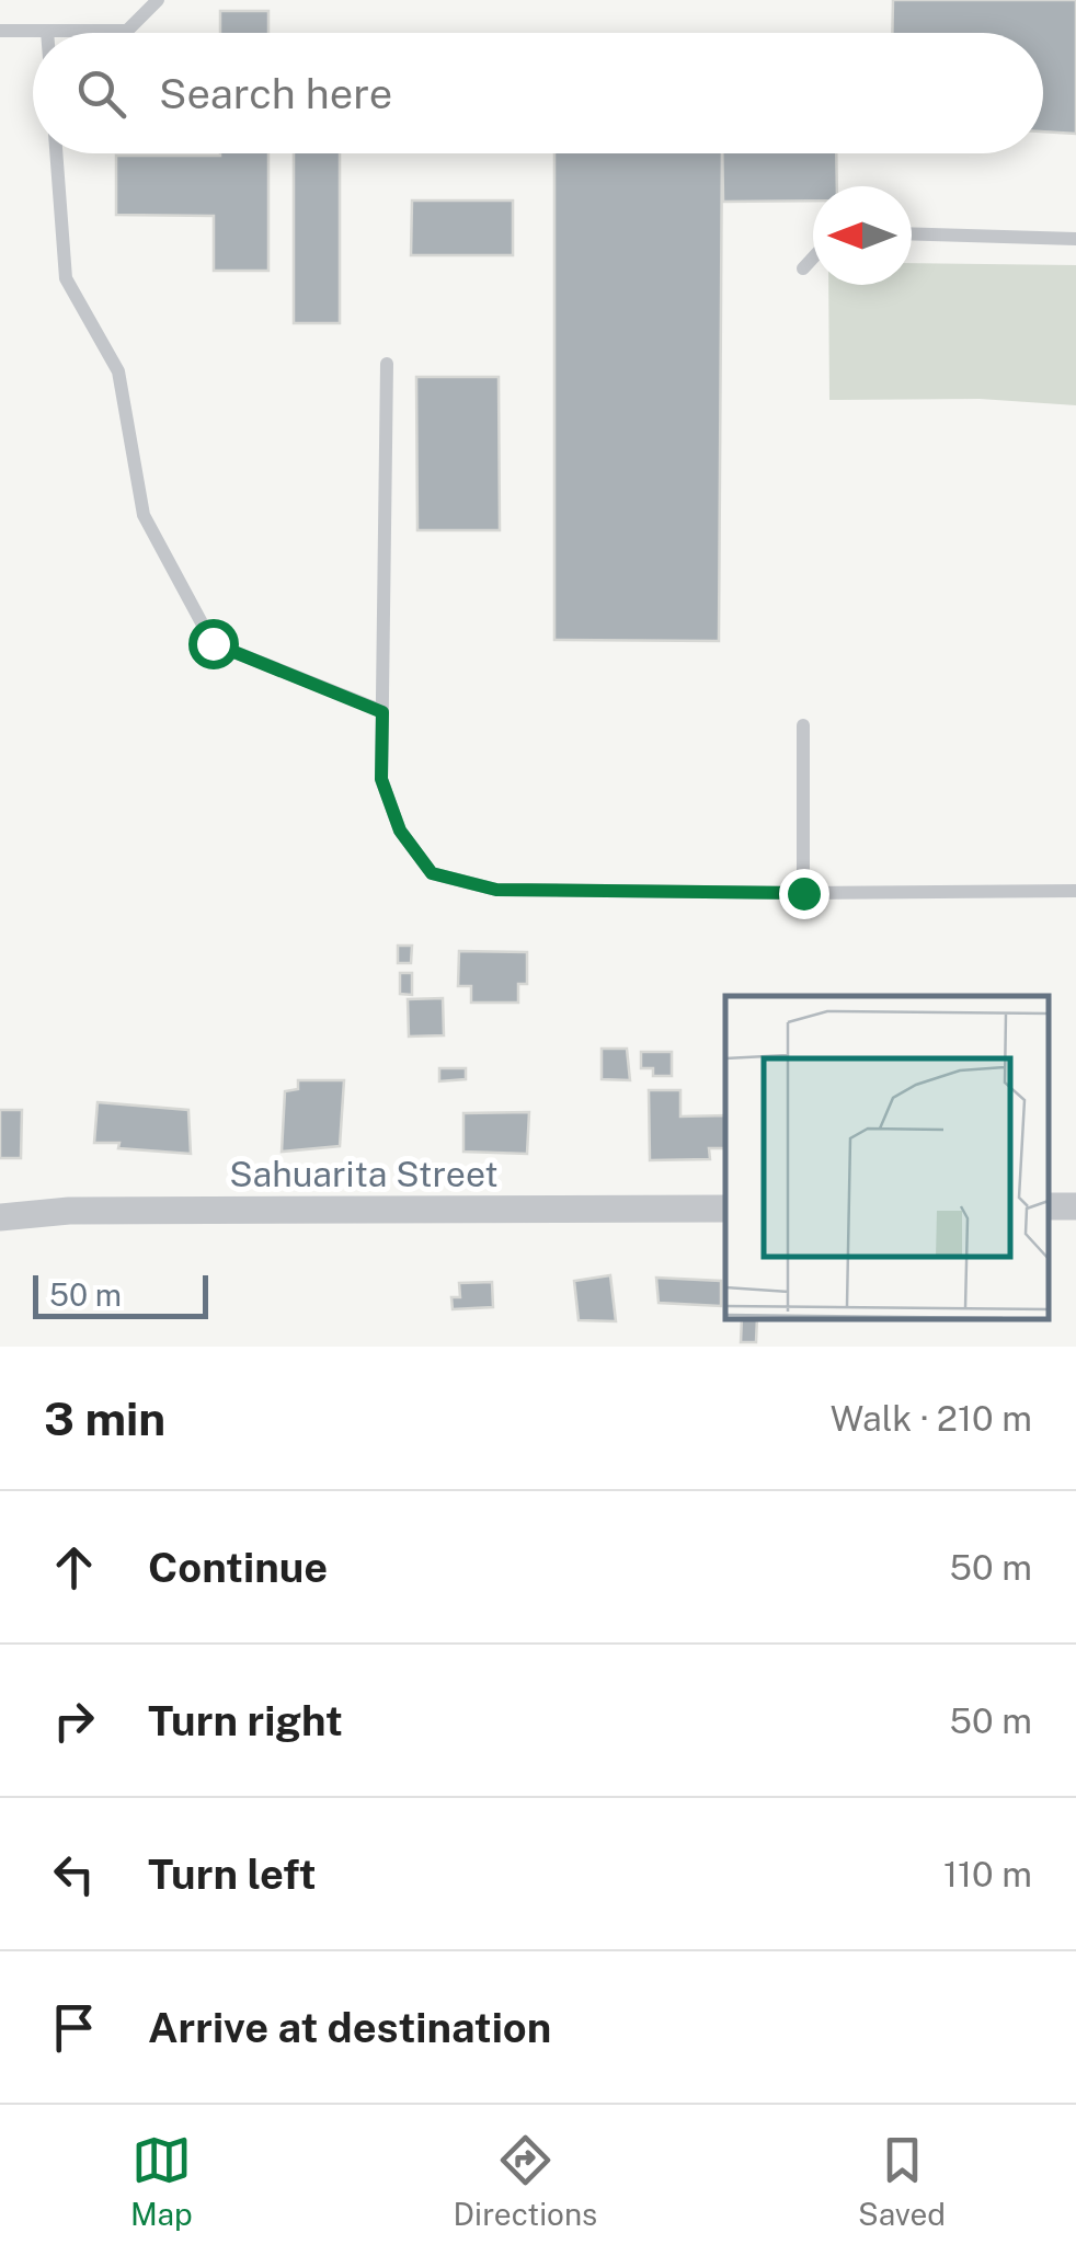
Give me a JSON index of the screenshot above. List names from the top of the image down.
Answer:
{
  "streets": {
    "street": ["Sahuarita Street"]
  },
  "scale_bar": "50 m",
  "north": "left",
  "page": {
    "search": "Search here",
    "scale": "50 m",
    "heading": ["3 min", "Walk · 210 m"],
    "list": [
      ["Continue", "50 m"],
      ["Turn right", "50 m"],
      ["Turn left", "110 m"],
      "Arrive at destination"
    ],
    "nav": ["Map", "Directions", "Saved"]
  }
}
